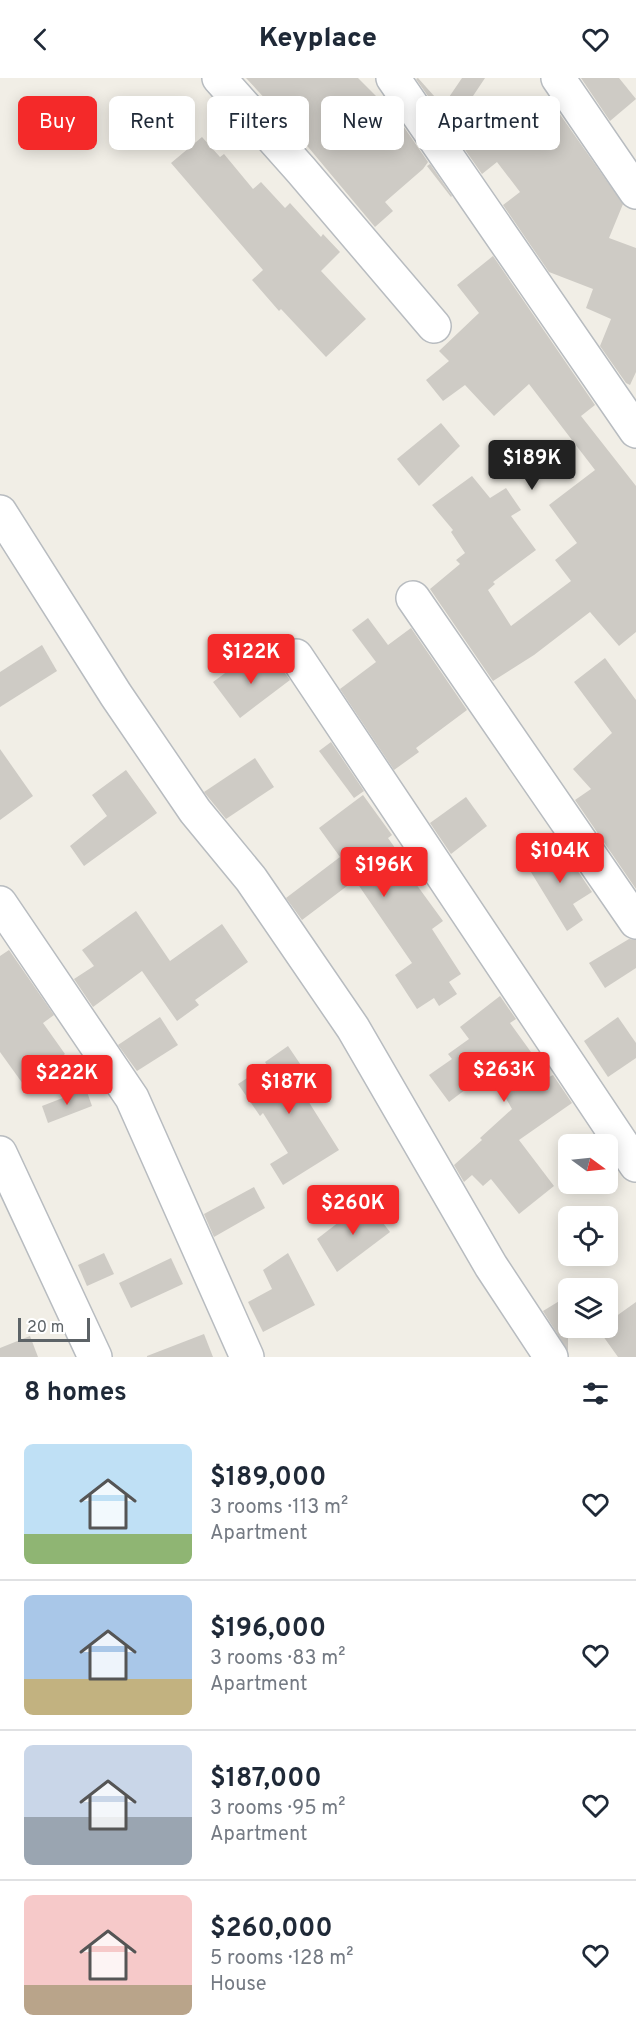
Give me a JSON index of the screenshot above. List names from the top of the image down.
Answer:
{
  "scale_bar": "20 m",
  "north": "right",
  "page": {
    "header": "Keyplace",
    "chip": [
      "Buy",
      "Rent",
      "Filters",
      "New",
      "Apartment"
    ],
    "price": [
      "$189K",
      "$122K",
      "$104K",
      "$196K",
      "$263K",
      "$222K",
      "$187K",
      "$260K"
    ],
    "scale": "20 m",
    "heading": "8 homes",
    "list": [
      {
        "name": "$189,000",
        "note": "3 rooms · 113 m² · Apartment"
      },
      {
        "name": "$196,000",
        "note": "3 rooms · 83 m² · Apartment"
      },
      {
        "name": "$187,000",
        "note": "3 rooms · 95 m² · Apartment"
      },
      {
        "name": "$260,000",
        "note": "5 rooms · 128 m² · House"
      }
    ]
  }
}
